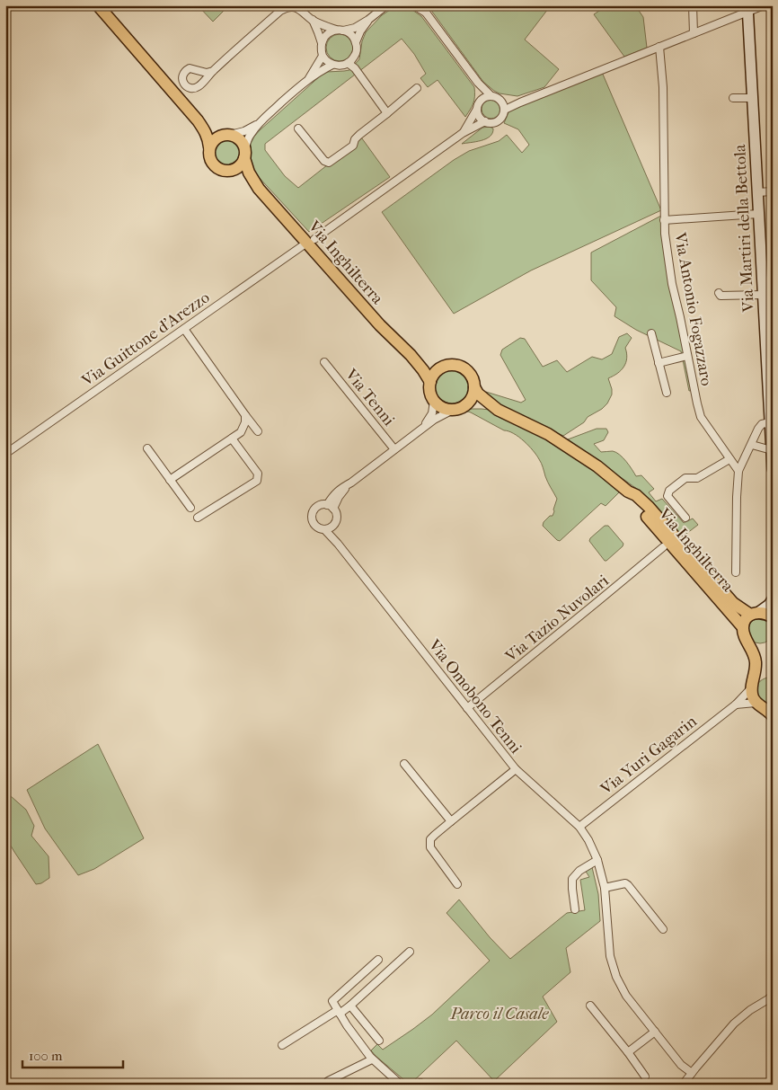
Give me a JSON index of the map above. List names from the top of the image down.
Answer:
{
  "streets": {
    "main road": ["Via Martiri della Bettola", "Via Inghilterra"],
    "street": [
      "Via Antonio Fogazzaro",
      "Via Guittone d'Arezzo",
      "Via Tenni",
      "Via Tazio Nuvolari",
      "Via Omobono Tenni",
      "Via Yuri Gagarin"
    ]
  },
  "crossings": [
    ["Via Inghilterra", "Via Omobono Tenni"],
    ["Via Tenni", "Via Omobono Tenni"],
    ["Via Tazio Nuvolari", "Via Omobono Tenni"],
    ["Via Omobono Tenni", "Via Yuri Gagarin"]
  ],
  "parks": ["Parco il Casale"],
  "scale_bar": "100 m"
}
